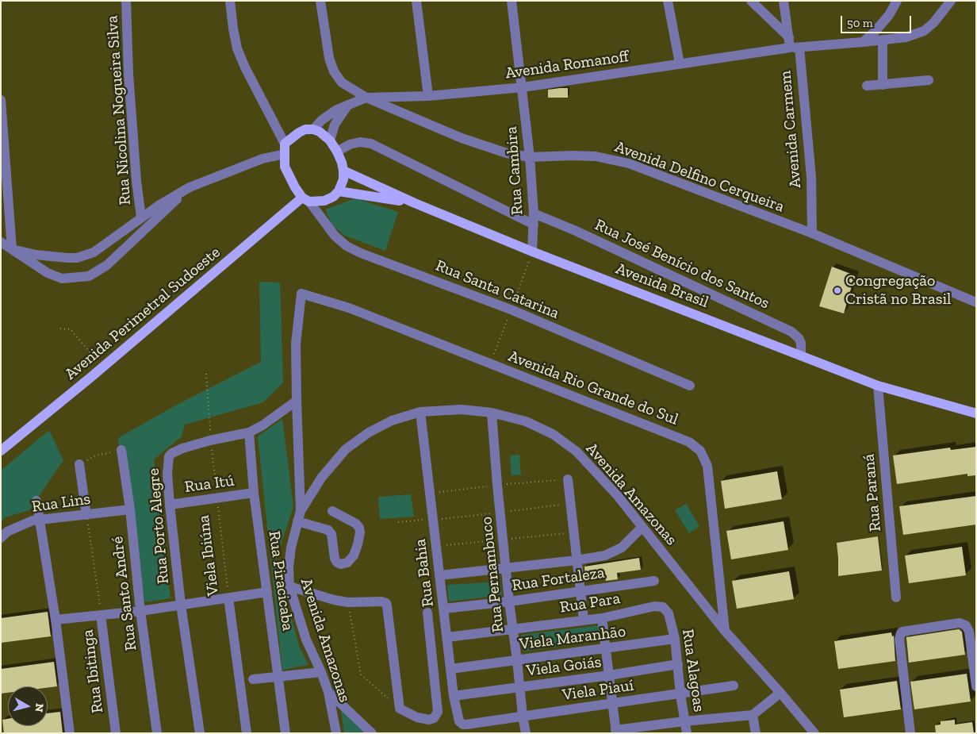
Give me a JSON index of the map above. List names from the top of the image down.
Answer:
{
  "streets": {
    "main road": ["Avenida Brasil", "Avenida Perimetral Sudoeste"],
    "street": [
      "Avenida Romanoff",
      "Rua Nicolina Nogueira Silva",
      "Avenida Carmem",
      "Rua Cambira",
      "Avenida Delfino Cerqueira",
      "Rua José Benício dos Santos",
      "Rua Santa Catarina",
      "Avenida Rio Grande do Sul",
      "Rua Itú",
      "Rua Paraná",
      "Avenida Amazonas",
      "Rua Lins",
      "Rua Porto Alegre",
      "Viela Ibiúna",
      "Rua Bahia",
      "Rua Pernambuco",
      "Rua Fortaleza",
      "Rua Piracicaba",
      "Rua Santo André",
      "Rua Para",
      "Viela Maranhão",
      "Viela Goiás",
      "Rua Alagoas",
      "Rua Ibitinga",
      "Viela Piauí"
    ]
  },
  "crossings": [
    ["Avenida Romanoff", "Avenida Carmem"],
    ["Avenida Romanoff", "Rua Cambira"],
    ["Avenida Romanoff", "Avenida Delfino Cerqueira"],
    ["Avenida Romanoff", "Avenida Brasil"],
    ["Avenida Romanoff", "Rua Santa Catarina"],
    ["Avenida Romanoff", "Avenida Perimetral Sudoeste"],
    ["Avenida Carmem", "Avenida Delfino Cerqueira"],
    ["Rua Cambira", "Avenida Delfino Cerqueira"],
    ["Rua Cambira", "Rua José Benício dos Santos"],
    ["Rua Cambira", "Avenida Brasil"],
    ["Rua José Benício dos Santos", "Avenida Brasil"],
    ["Avenida Brasil", "Rua Santa Catarina"],
    ["Avenida Brasil", "Avenida Perimetral Sudoeste"],
    ["Avenida Brasil", "Rua Paraná"],
    ["Rua Santa Catarina", "Avenida Perimetral Sudoeste"],
    ["Avenida Rio Grande do Sul", "Avenida Amazonas"],
    ["Rua Itú", "Rua Porto Alegre"],
    ["Rua Itú", "Viela Ibiúna"],
    ["Rua Itú", "Rua Piracicaba"],
    ["Avenida Amazonas", "Rua Porto Alegre"],
    ["Avenida Amazonas", "Rua Bahia"],
    ["Avenida Amazonas", "Rua Pernambuco"],
    ["Rua Lins", "Rua Santo André"],
    ["Rua Lins", "Rua Ibitinga"],
    ["Rua Porto Alegre", "Viela Ibiúna"],
    ["Rua Porto Alegre", "Rua Piracicaba"],
    ["Rua Bahia", "Rua Fortaleza"],
    ["Rua Bahia", "Rua Para"],
    ["Rua Bahia", "Viela Maranhão"],
    ["Rua Bahia", "Viela Goiás"],
    ["Rua Bahia", "Viela Piauí"],
    ["Rua Pernambuco", "Rua Fortaleza"],
    ["Rua Pernambuco", "Rua Para"],
    ["Rua Pernambuco", "Viela Maranhão"],
    ["Rua Pernambuco", "Viela Goiás"],
    ["Rua Pernambuco", "Viela Piauí"],
    ["Rua Para", "Rua Alagoas"],
    ["Viela Maranhão", "Rua Alagoas"],
    ["Viela Goiás", "Rua Alagoas"],
    ["Rua Alagoas", "Viela Piauí"]
  ],
  "places": ["Congregação Cristã no Brasil"],
  "scale_bar": "50 m",
  "north": "right"
}
